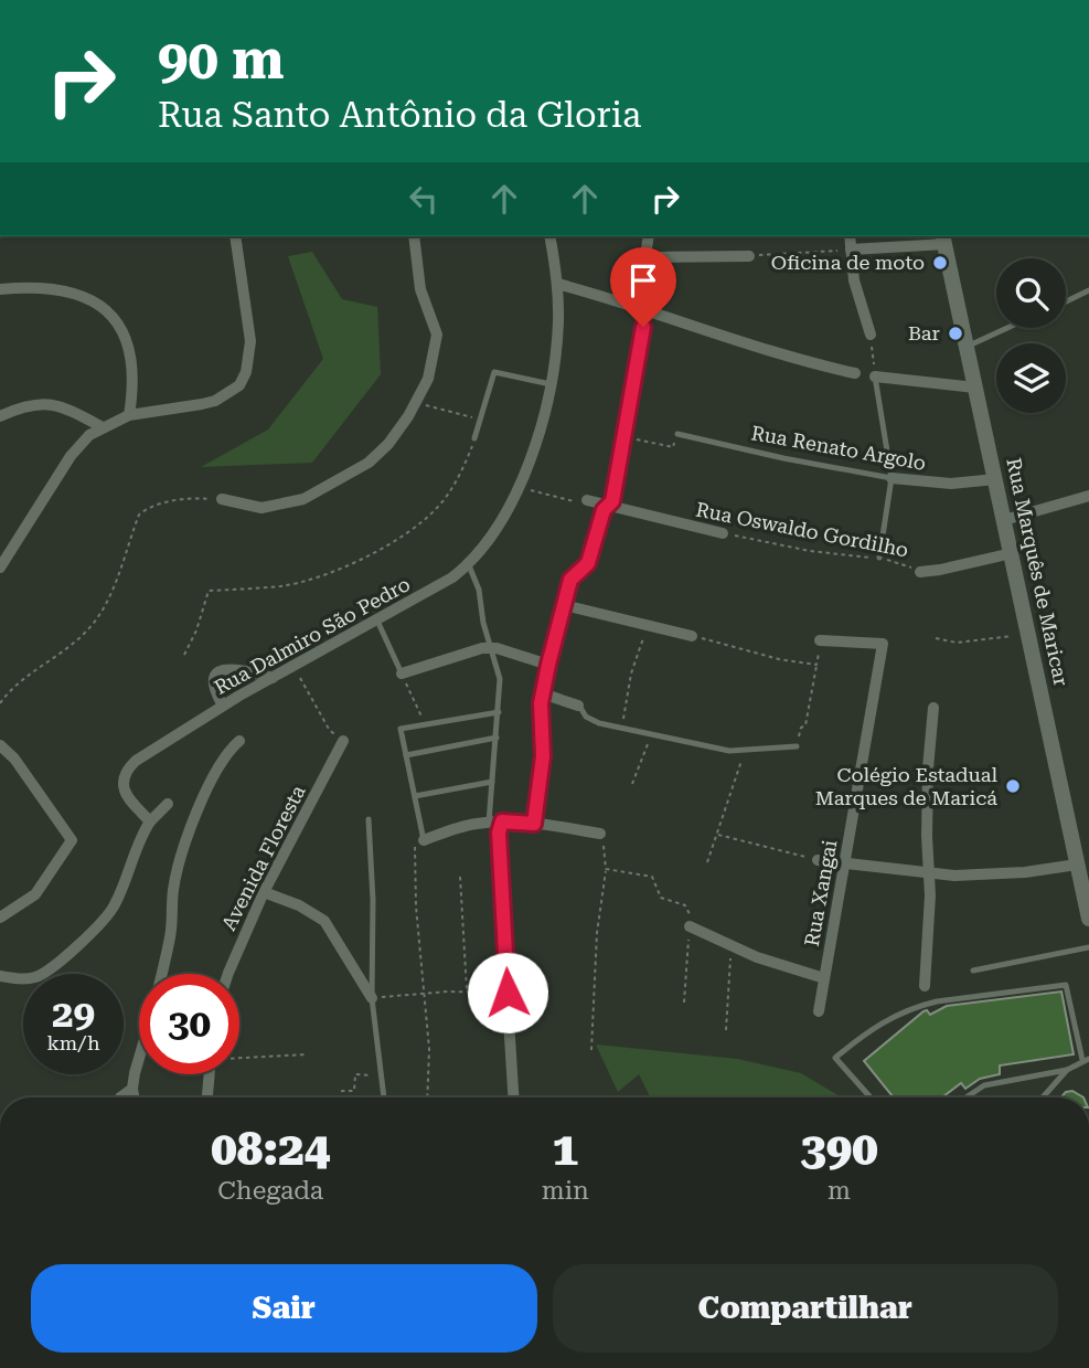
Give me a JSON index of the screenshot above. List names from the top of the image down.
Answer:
{
  "streets": {
    "main road": ["Rua Marquês de Maricar"],
    "street": [
      "Rua Renato Argolo",
      "Rua Oswaldo Gordilho",
      "Rua Dalmiro São Pedro",
      "Avenida Floresta",
      "Rua Xangai"
    ]
  },
  "crossings": [
    ["Rua Renato Argolo", "Rua Marquês de Maricar"],
    ["Rua Oswaldo Gordilho", "Rua Marquês de Maricar"]
  ],
  "places": ["Oficina de moto", "Bar", "Colégio Estadual Marques de Maricá"],
  "page": {
    "turn": ["90 m", "Rua Santo Antônio da Gloria"],
    "speed": "29 km/h",
    "limit": "30",
    "eta": [
      "08:24",
      "Chegada",
      "1",
      "min",
      "390",
      "m"
    ],
    "buttons": ["Sair", "Compartilhar"]
  }
}
